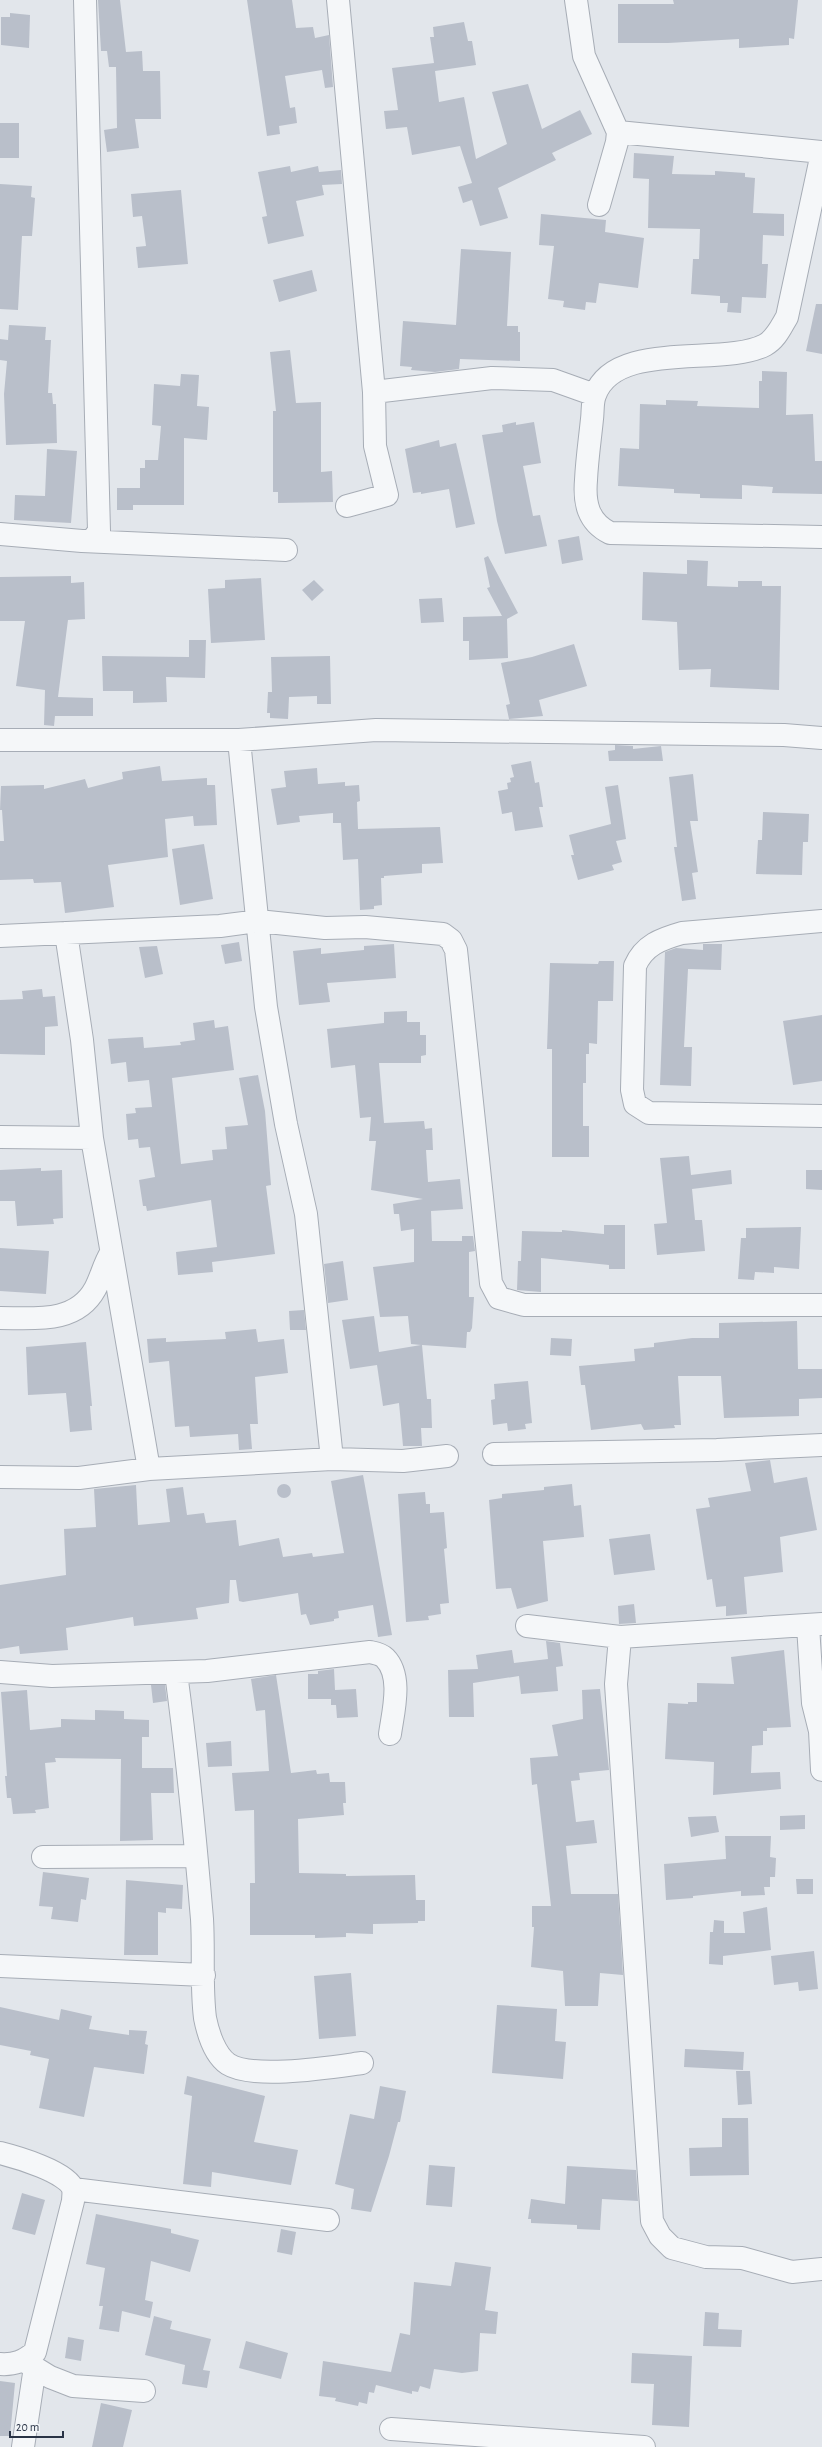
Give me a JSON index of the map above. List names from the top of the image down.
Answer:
{
  "scale_bar": "20 m"
}
